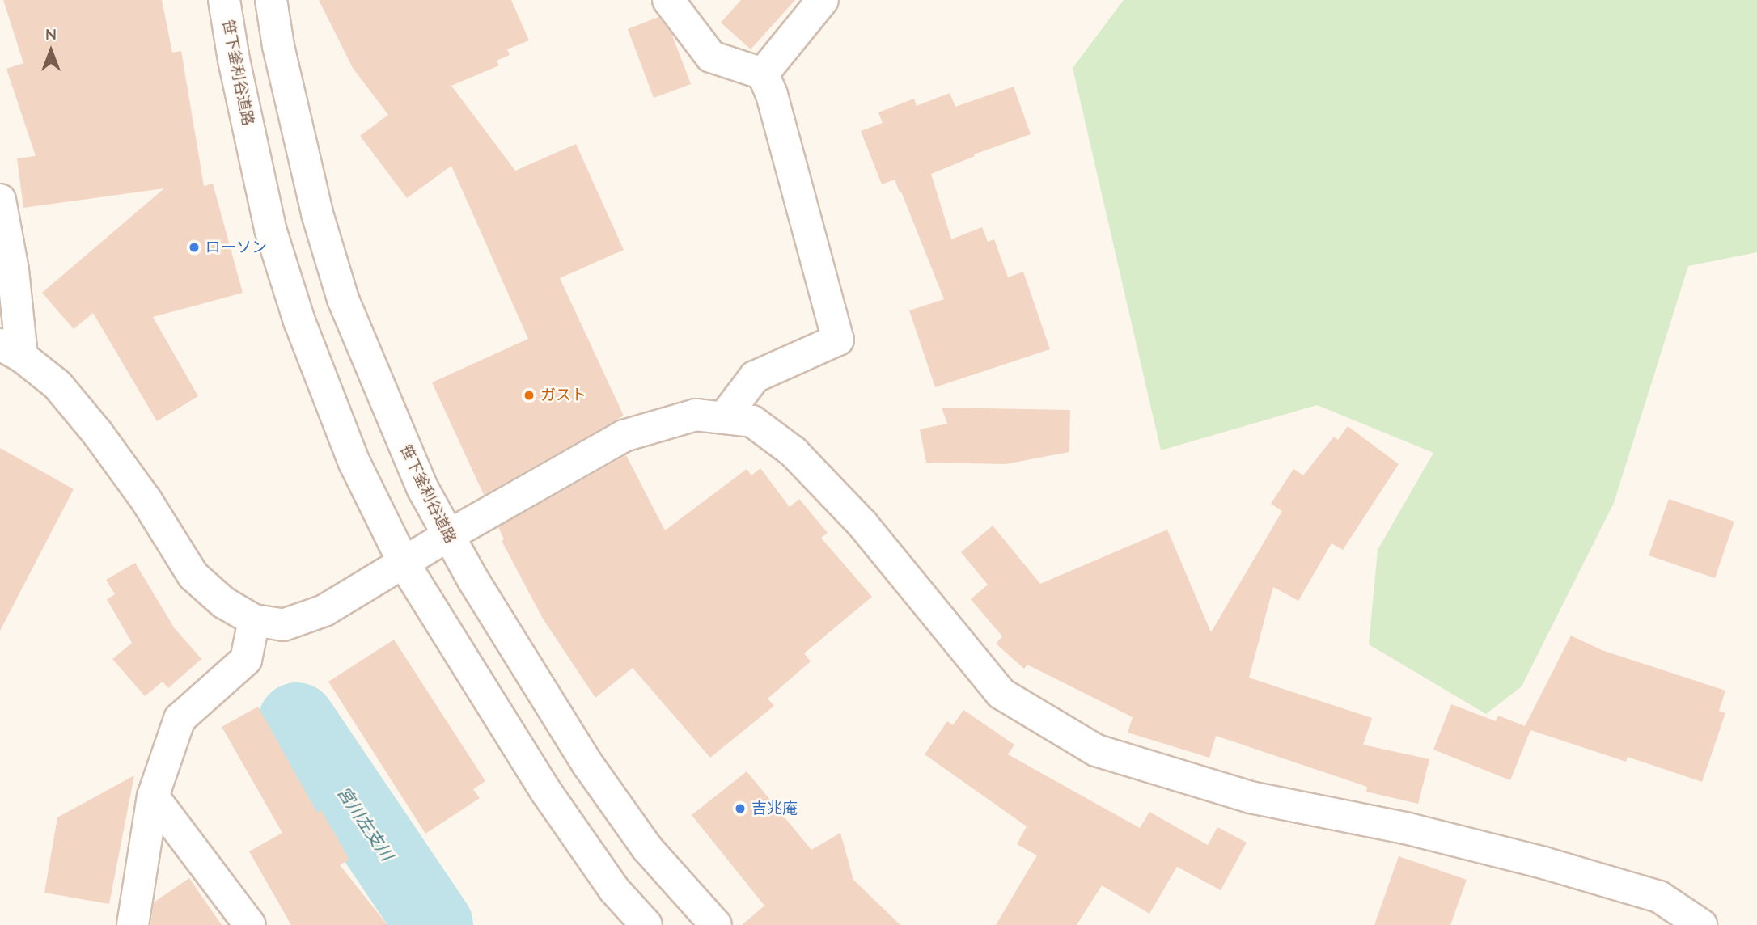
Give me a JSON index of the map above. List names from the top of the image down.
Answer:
{
  "streets": {
    "street": ["笹下釜利谷道路"]
  },
  "water": ["宮川左支川"],
  "places": ["ローソン", "ガスト", "吉兆庵"],
  "north": "top"
}
